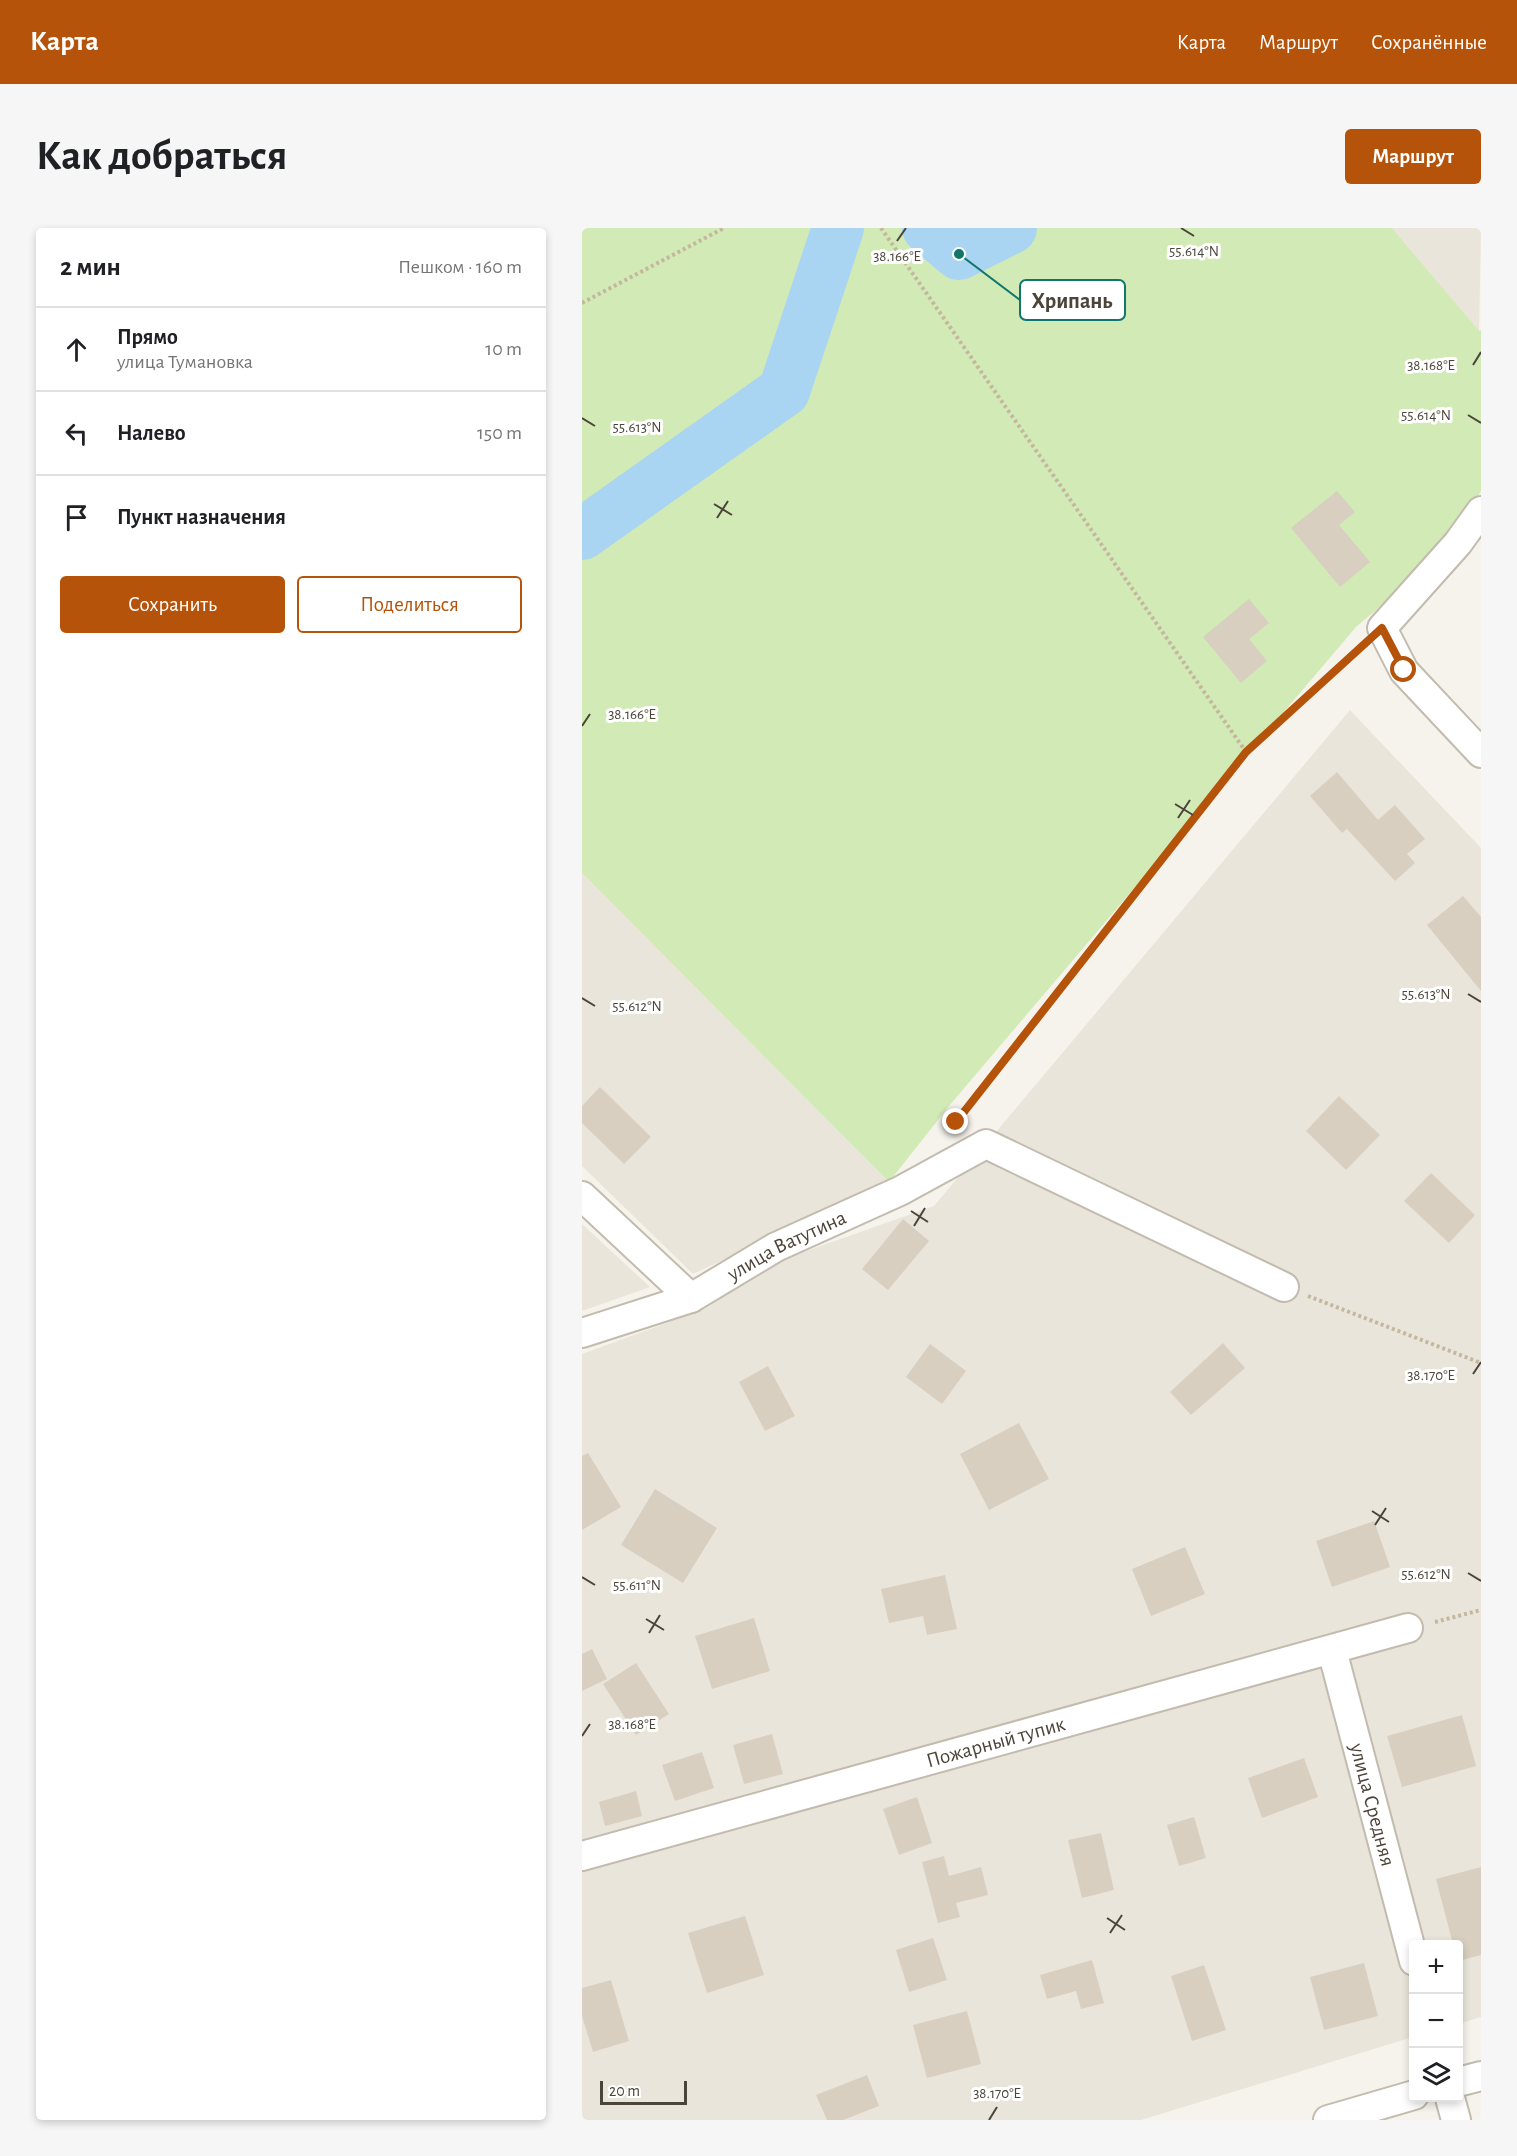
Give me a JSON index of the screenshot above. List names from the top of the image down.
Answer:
{
  "streets": {
    "street": ["улица Ватутина", "Пожарный тупик", "улица Средняя"]
  },
  "crossings": [
    ["Пожарный тупик", "улица Средняя"]
  ],
  "places": ["Хрипань"],
  "scale_bar": "20 m",
  "page": {
    "header": "Карта",
    "nav": ["Карта", "Маршрут", "Сохранённые"],
    "buttons": [
      "Маршрут",
      ["Сохранить", "Поделиться"]
    ],
    "title": "Как добраться",
    "heading": ["2 мин", "Пешком · 160 m"],
    "list": [
      ["Прямо", "улица Тумановка", "10 m"],
      ["Налево", "150 m"],
      "Пункт назначения"
    ],
    "map_buttons": ["+", "−"],
    "scale": "20 m"
  },
  "coordinates": [
    "55.614°N",
    "38.166°E",
    "38.168°E",
    "55.613°N",
    "55.612°N",
    "38.170°E",
    "55.611°N"
  ]
}
